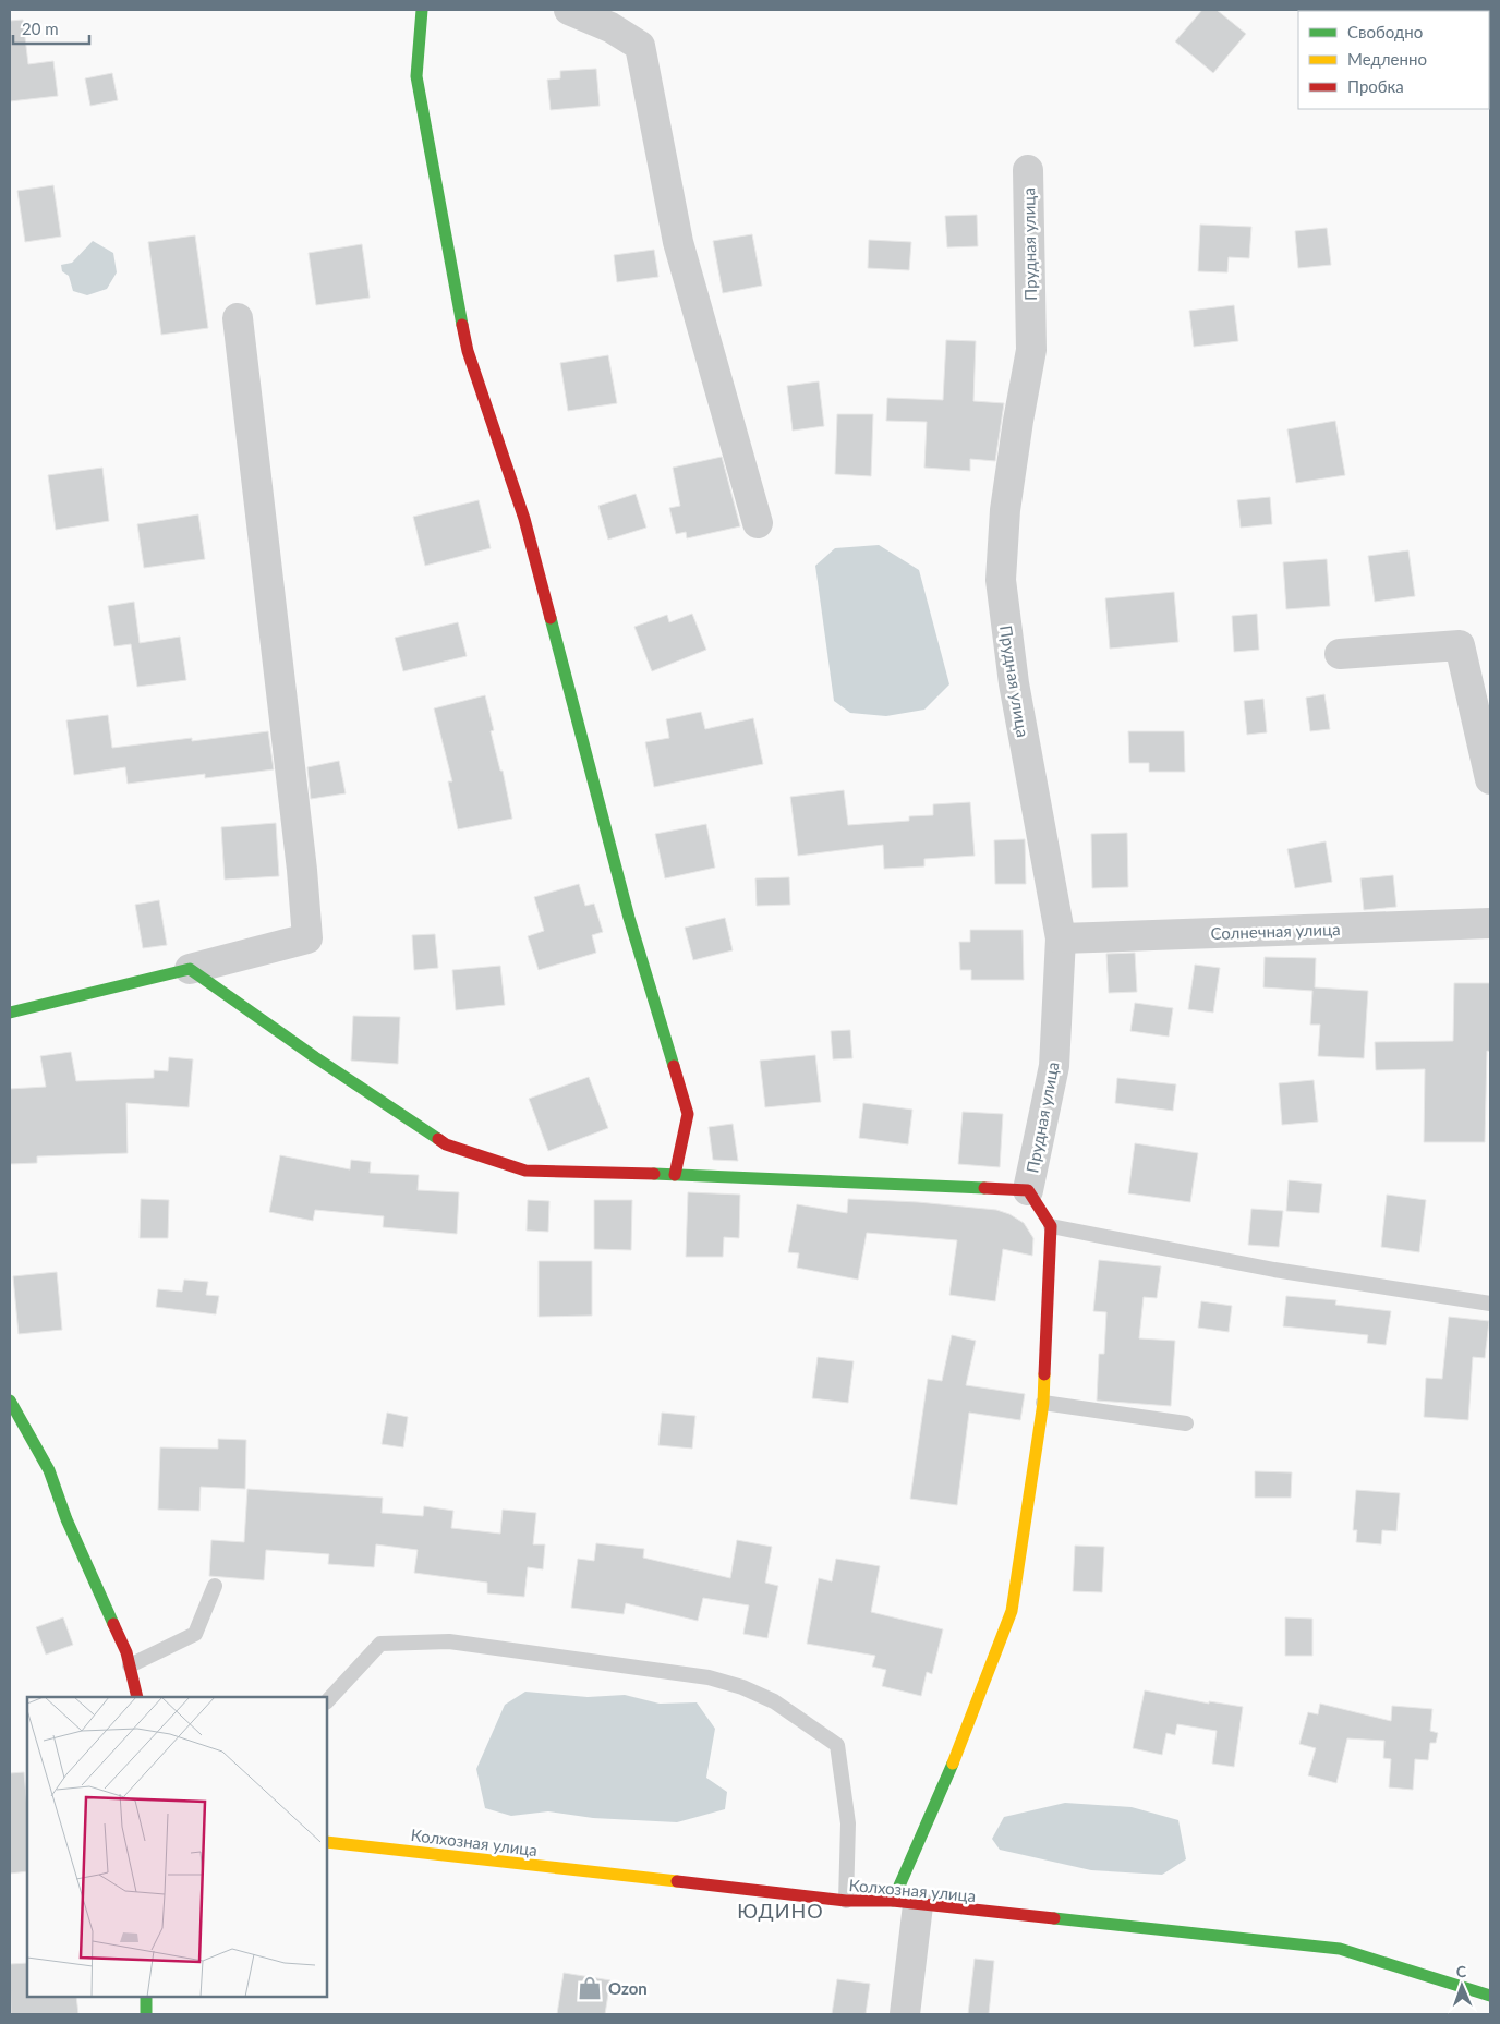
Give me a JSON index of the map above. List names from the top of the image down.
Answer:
{
  "streets": {
    "street": ["Прудная улица", "Солнечная улица", "Колхозная улица"]
  },
  "crossings": [
    ["Прудная улица", "Солнечная улица"]
  ],
  "districts": ["ЮДИНО"],
  "places": {
    "shop": ["Ozon"]
  },
  "legend": ["Свободно", "Медленно", "Пробка"],
  "scale_bar": "20 m",
  "north": "top"
}
